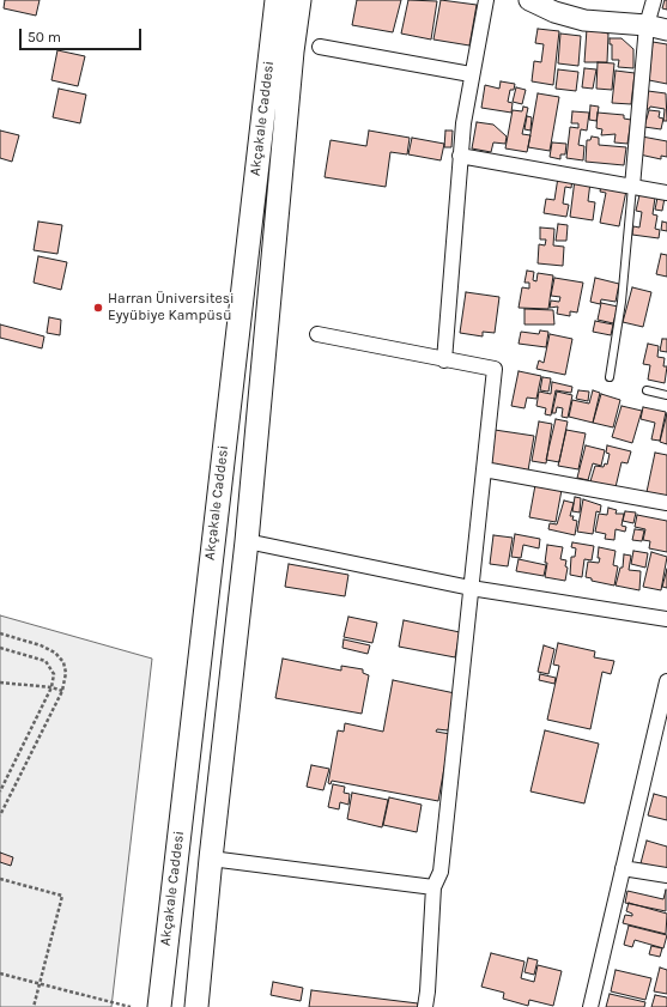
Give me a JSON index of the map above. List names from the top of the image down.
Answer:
{
  "streets": {
    "main road": ["Akçakale Caddesi"]
  },
  "places": ["Harran Üniversitesi Eyyübiye Kampüsü"],
  "scale_bar": "50 m"
}
